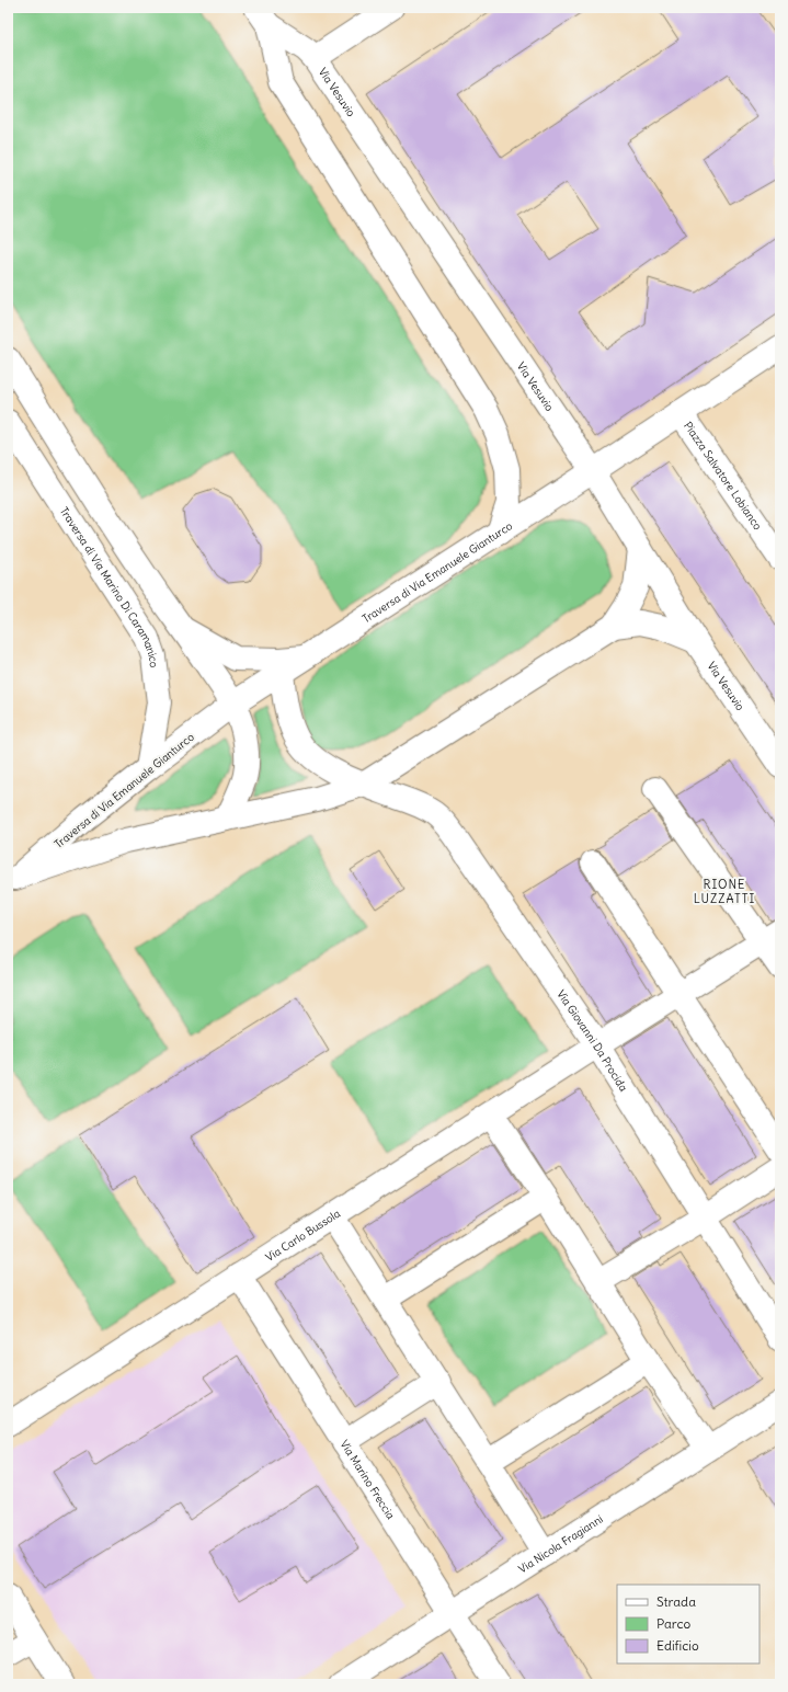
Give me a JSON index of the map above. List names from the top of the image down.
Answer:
{
  "streets": {
    "street": [
      "Via Vesuvio",
      "Piazza Salvatore Lobianco",
      "Traversa di Via Emanuele Gianturco",
      "Traversa di Via Marino Di Caramanico",
      "Via Giovanni Da Procida",
      "Via Carlo Bussola",
      "Via Marino Freccia",
      "Via Nicola Fragianni"
    ]
  },
  "crossings": [
    ["Via Vesuvio", "Piazza Salvatore Lobianco"],
    ["Via Vesuvio", "Traversa di Via Emanuele Gianturco"],
    ["Piazza Salvatore Lobianco", "Traversa di Via Emanuele Gianturco"],
    ["Traversa di Via Emanuele Gianturco", "Traversa di Via Marino Di Caramanico"],
    ["Traversa di Via Emanuele Gianturco", "Via Giovanni Da Procida"],
    ["Via Giovanni Da Procida", "Via Carlo Bussola"],
    ["Via Carlo Bussola", "Via Marino Freccia"],
    ["Via Marino Freccia", "Via Nicola Fragianni"]
  ],
  "districts": ["RIONE LUZZATTI"],
  "legend": ["Strada", "Parco", "Edificio"]
}
